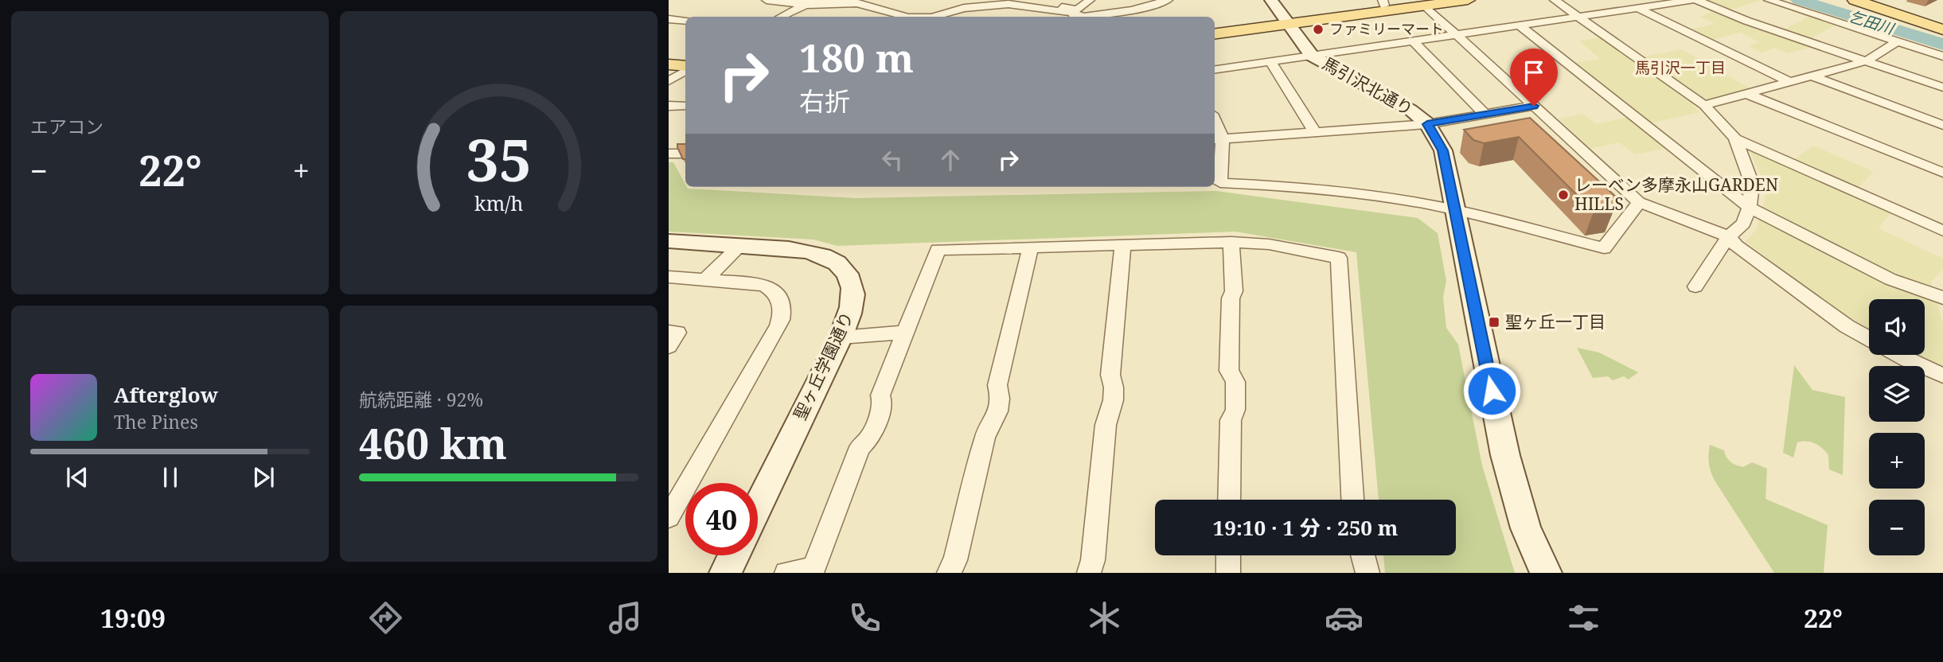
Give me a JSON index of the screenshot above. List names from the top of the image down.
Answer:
{
  "streets": {
    "street": ["馬引沢北通り", "聖ヶ丘学園通り"]
  },
  "districts": ["馬引沢一丁目"],
  "water": ["乞田川"],
  "places": {
    "other": ["ファミリーマート", "レーベン多摩永山GARDEN HILLS"],
    "transit": ["聖ヶ丘一丁目"]
  },
  "page": {
    "tile": [
      "エアコン",
      ["航続距離 · 92%", "460 km"]
    ],
    "turn": ["180 m", "右折"],
    "heat": ["−", "22°", "+"],
    "map_buttons": ["+", "−"],
    "song": ["Afterglow", "The Pines"],
    "limit": "40",
    "trip": "19:10 · 1 分 · 250 m",
    "tabs": ["19:09", "22°"],
    "gauge": ["35", "km/h"]
  }
}
